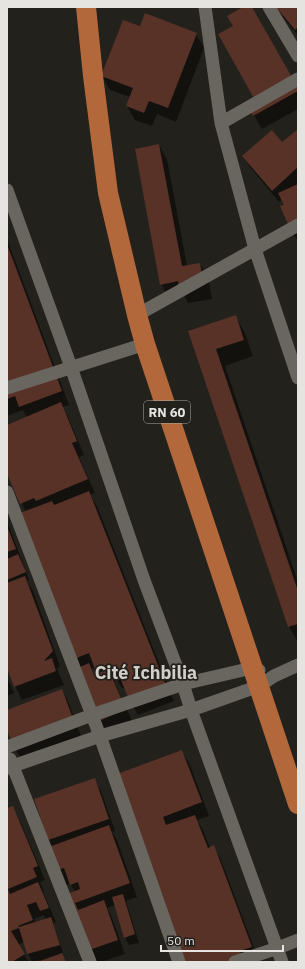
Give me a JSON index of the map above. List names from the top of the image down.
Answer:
{
  "streets": {
    "main road": ["RN 60"]
  },
  "districts": ["Cité Ichbilia"],
  "scale_bar": "50 m"
}
